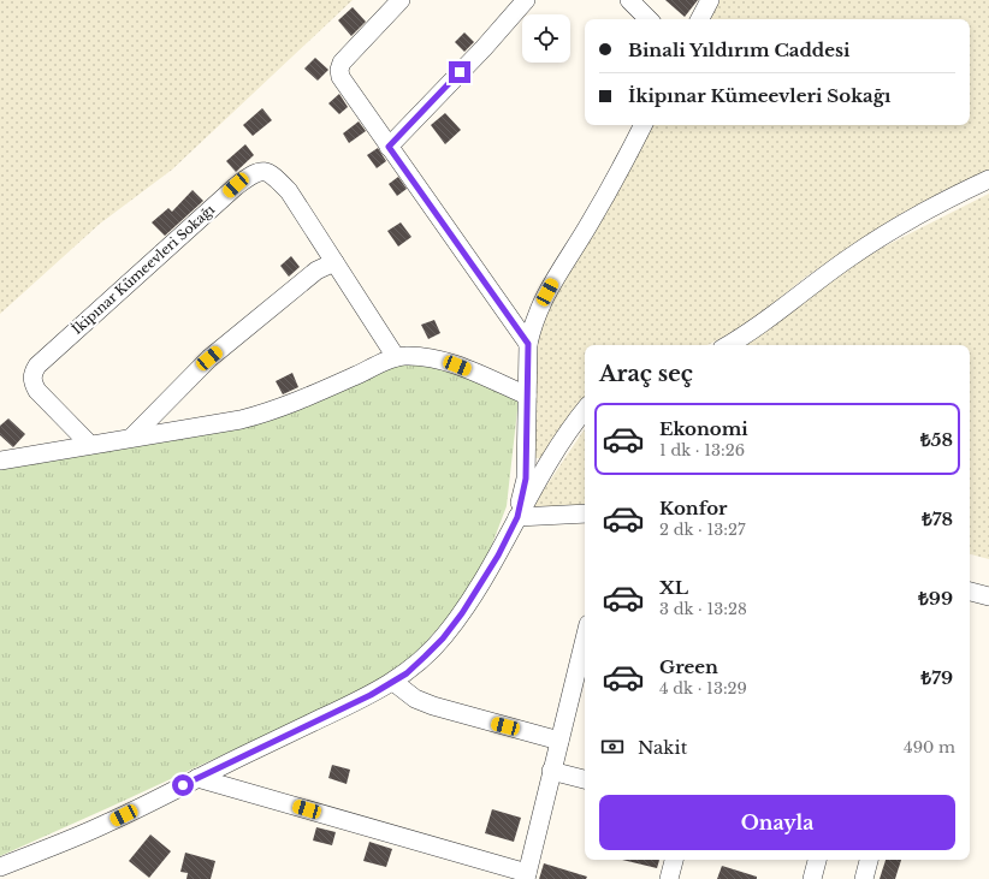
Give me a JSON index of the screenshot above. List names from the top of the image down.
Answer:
{
  "streets": {
    "street": ["İkipınar Kümeevleri Sokağı"]
  },
  "page": {
    "banner": ["Binali Yıldırım Caddesi", "İkipınar Kümeevleri Sokağı"],
    "heading": "Araç seç",
    "list": [
      {
        "name": "Ekonomi",
        "note": "1 dk · 13:26",
        "value": "₺58"
      },
      {
        "name": "Konfor",
        "note": "2 dk · 13:27",
        "value": "₺78"
      },
      {
        "name": "XL",
        "note": "3 dk · 13:28",
        "value": "₺99"
      },
      {
        "name": "Green",
        "note": "4 dk · 13:29",
        "value": "₺79"
      }
    ],
    "pay": ["Nakit", "490 m"],
    "buttons": "Onayla"
  }
}
